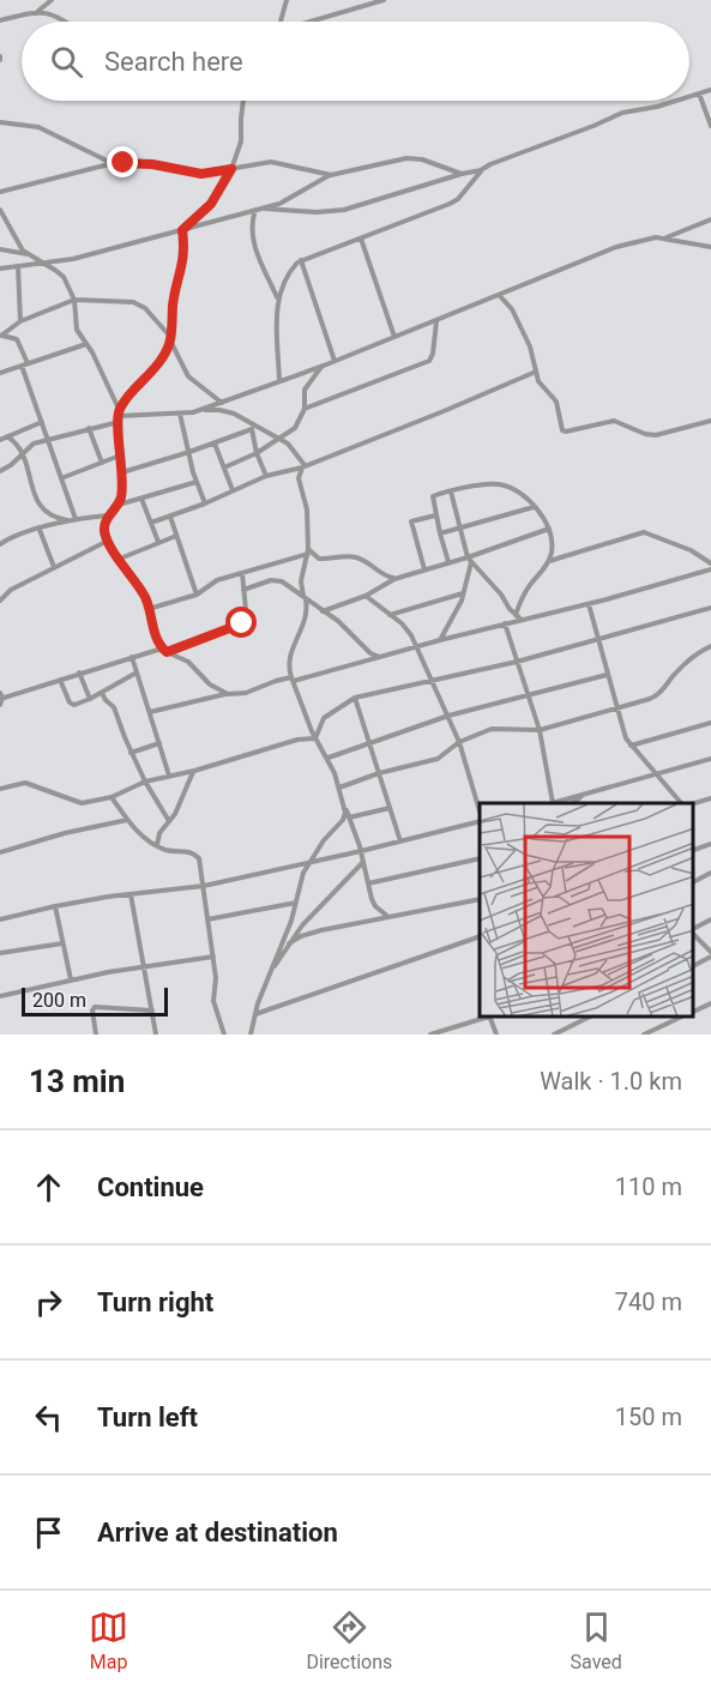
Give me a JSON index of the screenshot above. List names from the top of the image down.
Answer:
{
  "scale_bar": "200 m",
  "page": {
    "search": "Search here",
    "scale": "200 m",
    "heading": ["13 min", "Walk · 1.0 km"],
    "list": [
      ["Continue", "110 m"],
      ["Turn right", "740 m"],
      ["Turn left", "150 m"],
      "Arrive at destination"
    ],
    "nav": ["Map", "Directions", "Saved"]
  }
}
